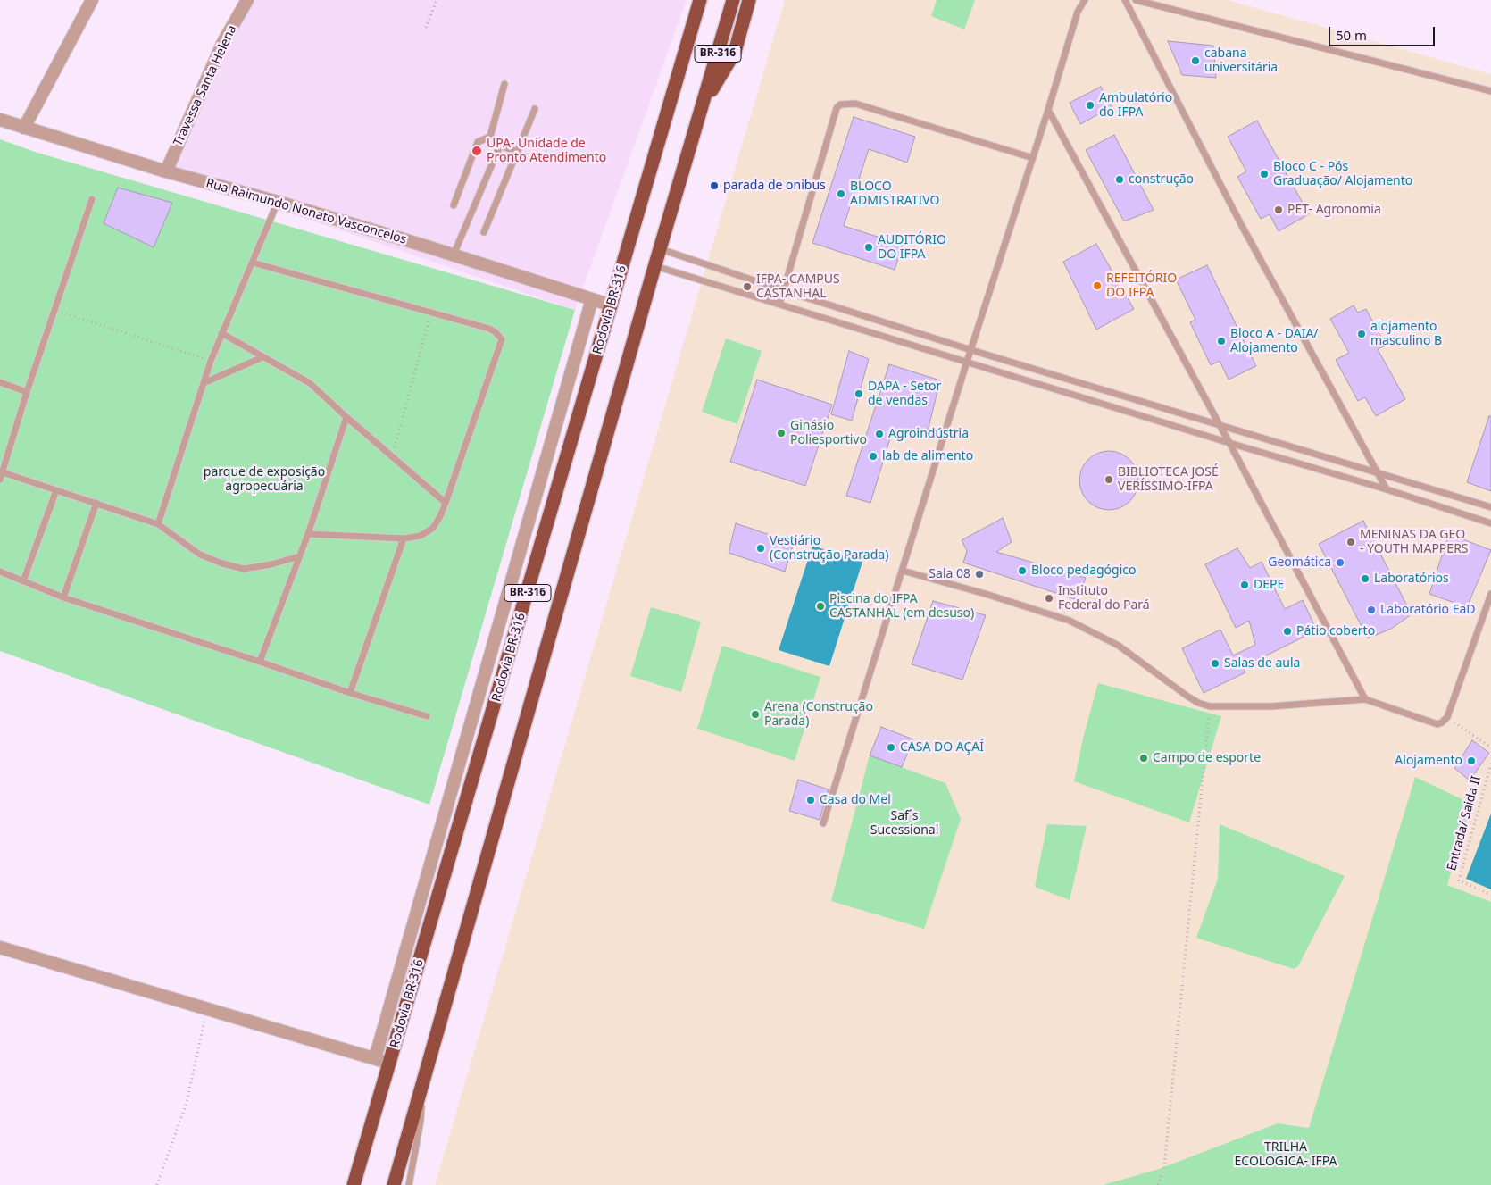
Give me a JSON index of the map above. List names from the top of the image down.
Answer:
{
  "streets": {
    "highway": ["BR-316", "Rodovia BR-316"],
    "street": ["Travessa Santa Helena", "Rua Raimundo Nonato Vasconcelos"],
    "path": ["Entrada/ Saida II"]
  },
  "crossings": [
    ["Travessa Santa Helena", "Rua Raimundo Nonato Vasconcelos"],
    ["Rua Raimundo Nonato Vasconcelos", "Rodovia BR-316"]
  ],
  "parks": ["parque de exposição agropecuária", "Saf´s Sucessional", "TRILHA ECOLOGICA- IFPA"],
  "places": [
    "cabana universitária",
    "Ambulatório do IFPA",
    "UPA- Unidade de Pronto Atendimento",
    "Bloco C - Pós Graduação/ Alojamento",
    "construção",
    "parada de onibus",
    "BLOCO ADMISTRATIVO",
    "PET- Agronomia",
    "AUDITÓRIO DO IFPA",
    "REFEITÓRIO DO IFPA",
    "IFPA- CAMPUS CASTANHAL",
    "alojamento masculino B",
    "Bloco A - DAIA/ Alojamento",
    "DAPA - Setor de vendas",
    "Ginásio Poliesportivo",
    "Agroindústria",
    "lab de alimento",
    "BIBLIOTECA JOSÉ VERÍSSIMO-IFPA",
    "MENINAS DA GEO - YOUTH MAPPERS",
    "Vestiário (Construção Parada)",
    "Geomática",
    "Bloco pedagógico",
    "Sala 08",
    "Laboratórios",
    "DEPE",
    "Instituto Federal do Pará",
    "Piscina do IFPA CASTANHAL (em desuso)",
    "Laboratório EaD",
    "Pátio coberto",
    "Salas de aula",
    "Arena (Construção Parada)",
    "CASA DO AÇAÍ",
    "Campo de esporte",
    "Alojamento",
    "Casa do Mel"
  ],
  "scale_bar": "50 m"
}
